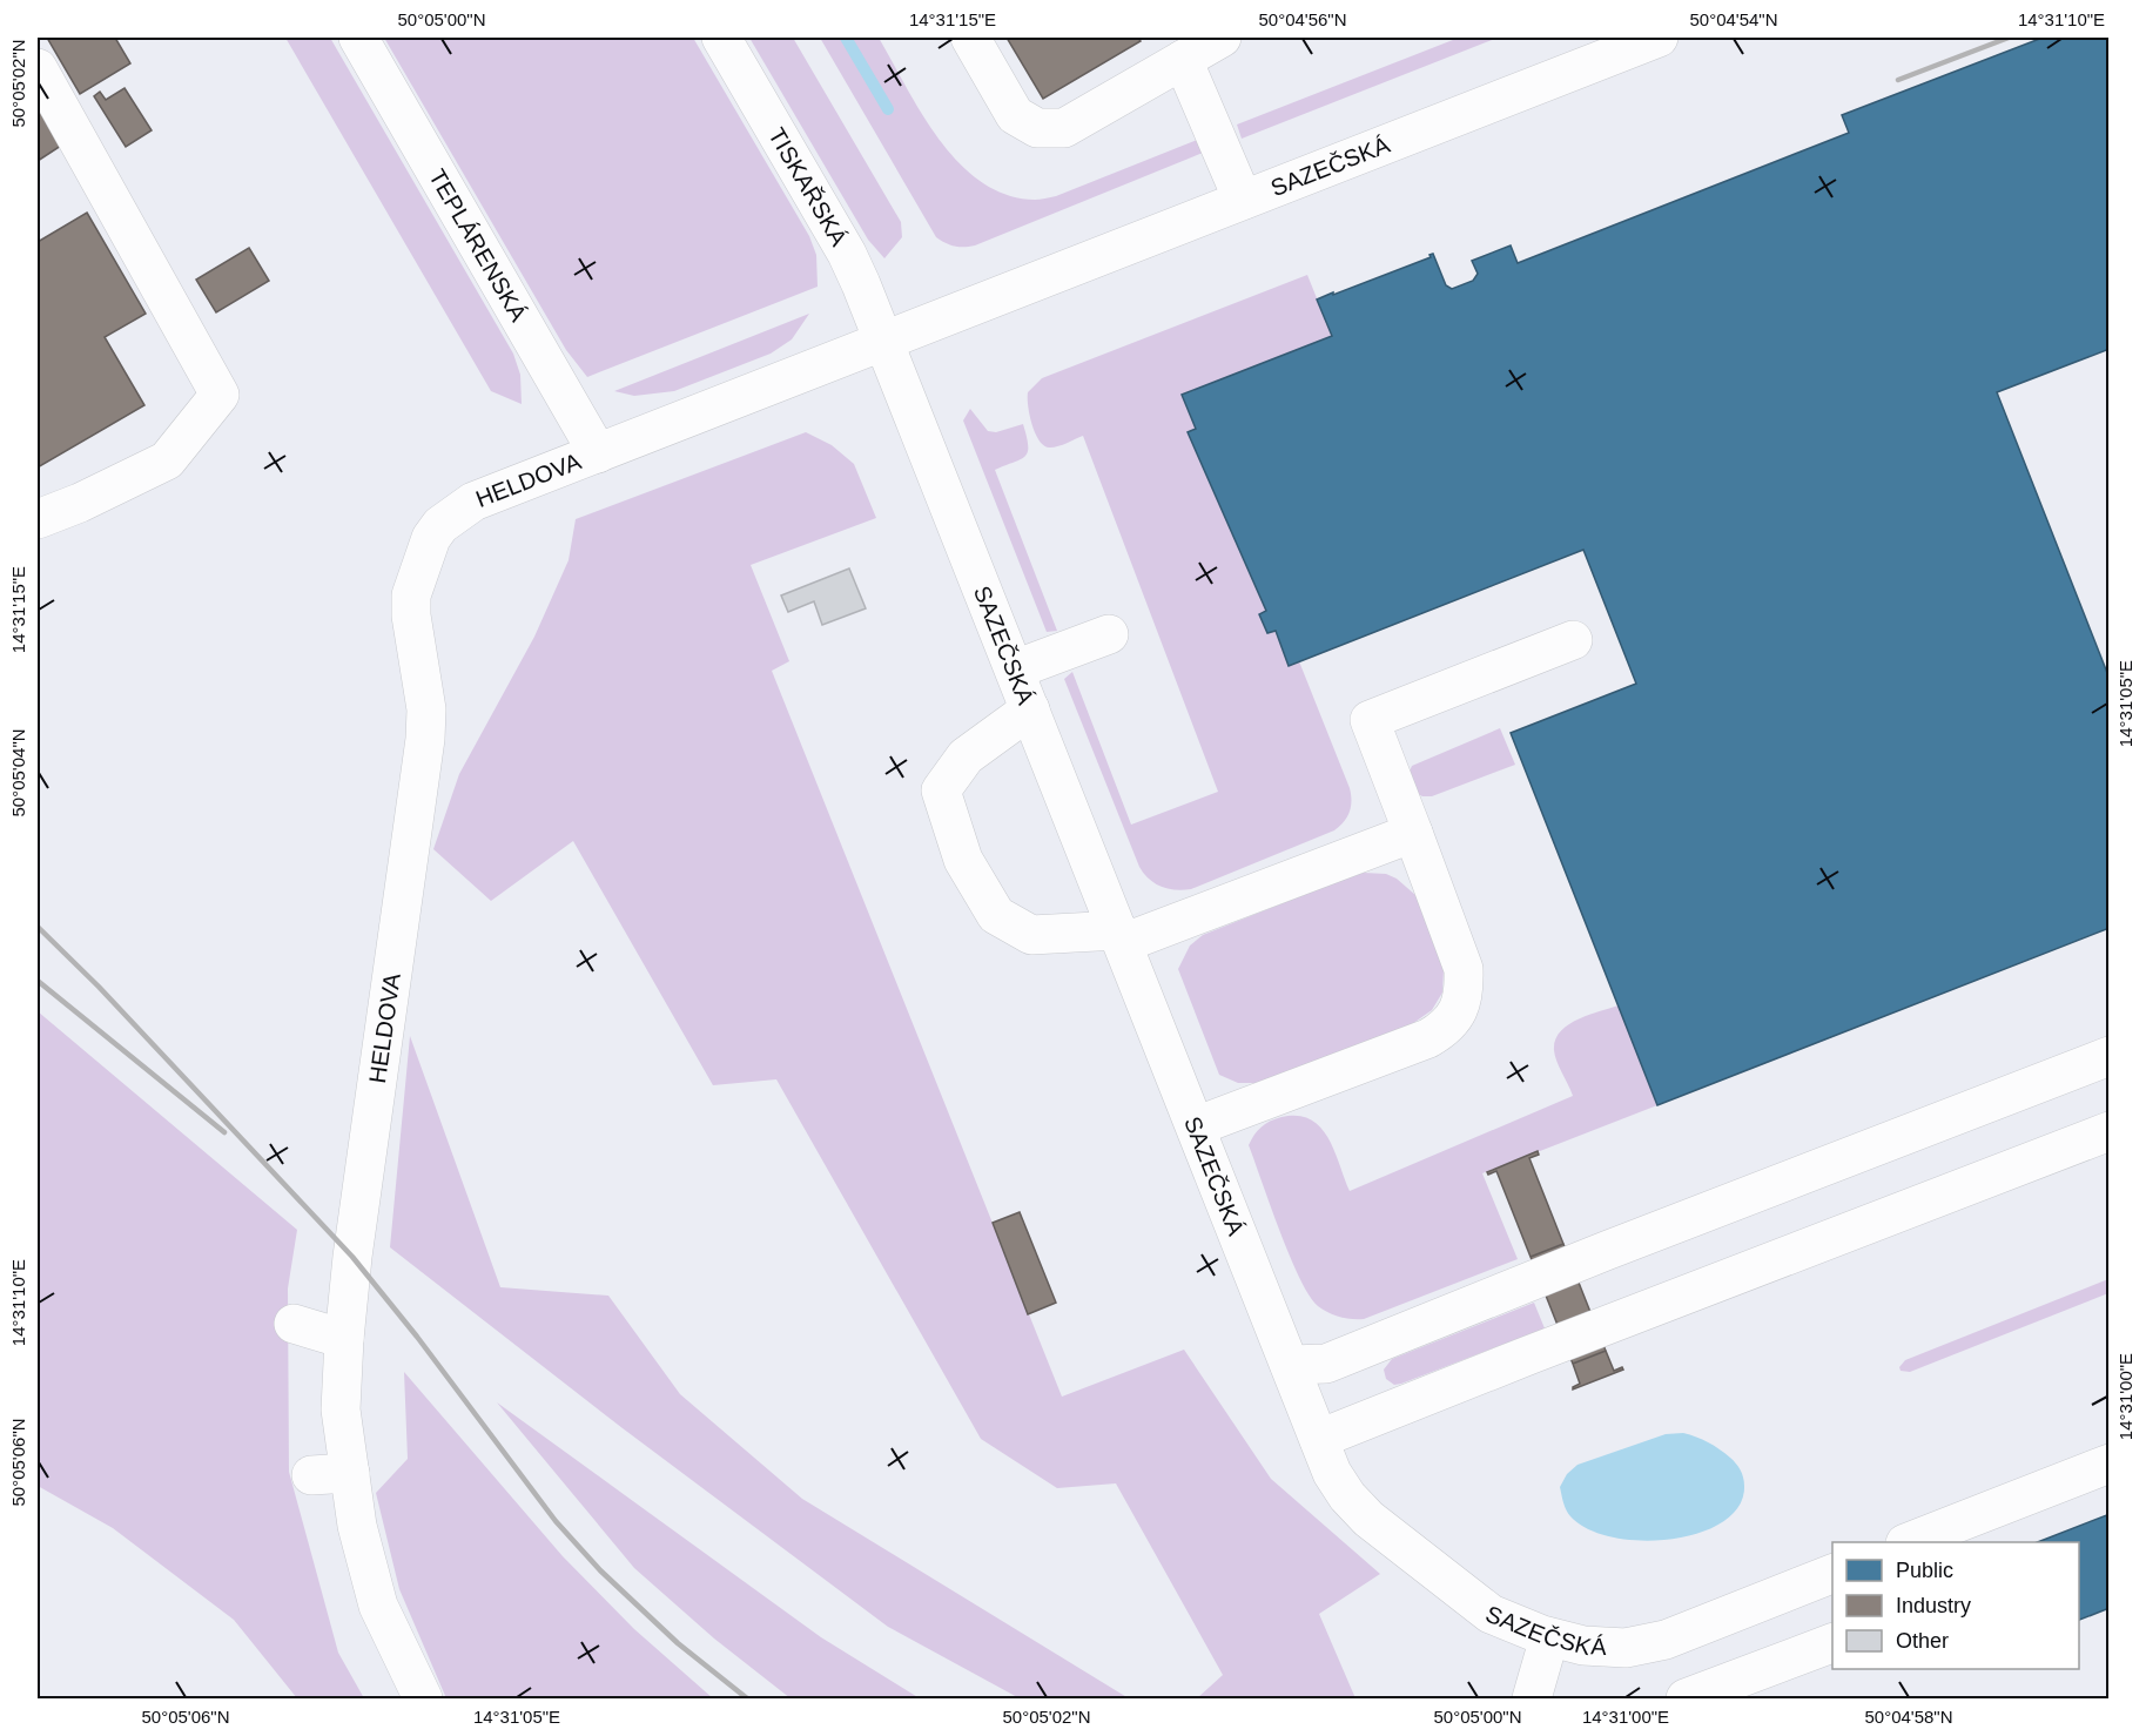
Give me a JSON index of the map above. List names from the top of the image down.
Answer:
{
  "streets": {
    "street": [
      "SAZEČSKÁ",
      "TISKAŘSKÁ",
      "TEPLÁRENSKÁ",
      "HELDOVA"
    ]
  },
  "crossings": [
    ["SAZEČSKÁ", "TISKAŘSKÁ"],
    ["SAZEČSKÁ", "TEPLÁRENSKÁ"],
    ["SAZEČSKÁ", "HELDOVA"],
    ["TEPLÁRENSKÁ", "HELDOVA"]
  ],
  "legend": ["Public", "Industry", "Other"],
  "coordinates": [
    "50°05'00\"N",
    "14°31'15\"E",
    "50°04'56\"N",
    "50°04'54\"N",
    "14°31'10\"E",
    "50°05'02\"N",
    "14°31'05\"E",
    "50°05'04\"N",
    "14°31'00\"E",
    "50°05'06\"N",
    "50°04'58\"N"
  ]
}
